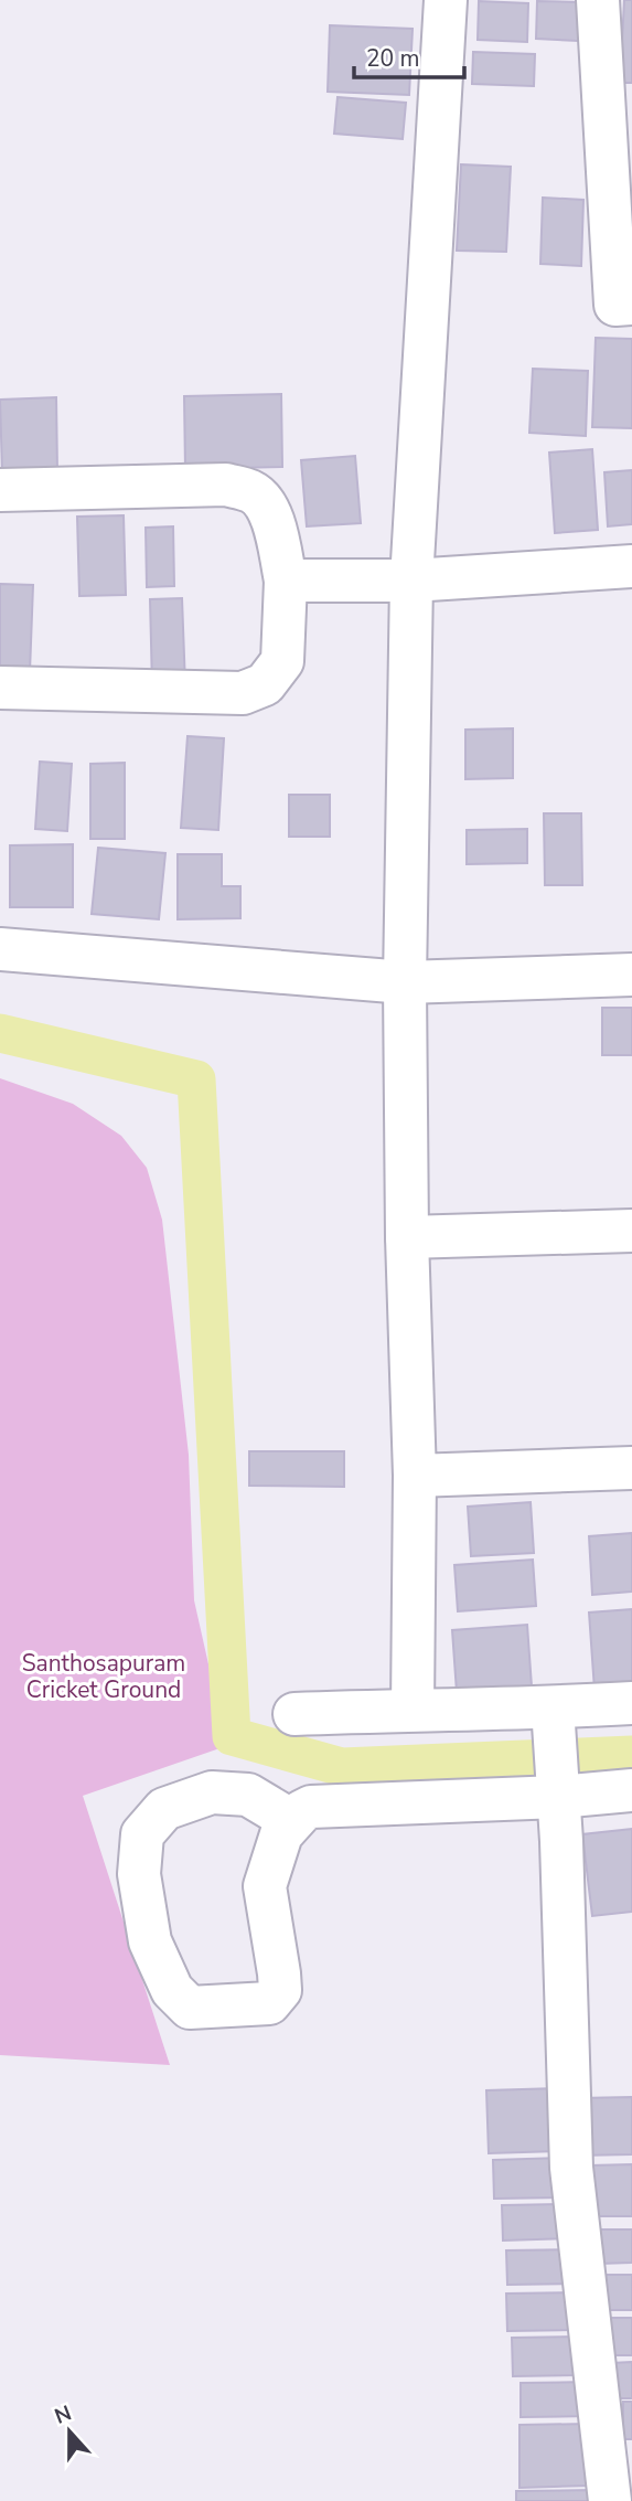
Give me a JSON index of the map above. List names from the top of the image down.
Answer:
{
  "parks": ["Santhosapuram Cricket Ground"],
  "scale_bar": "20 m",
  "north": "top"
}
